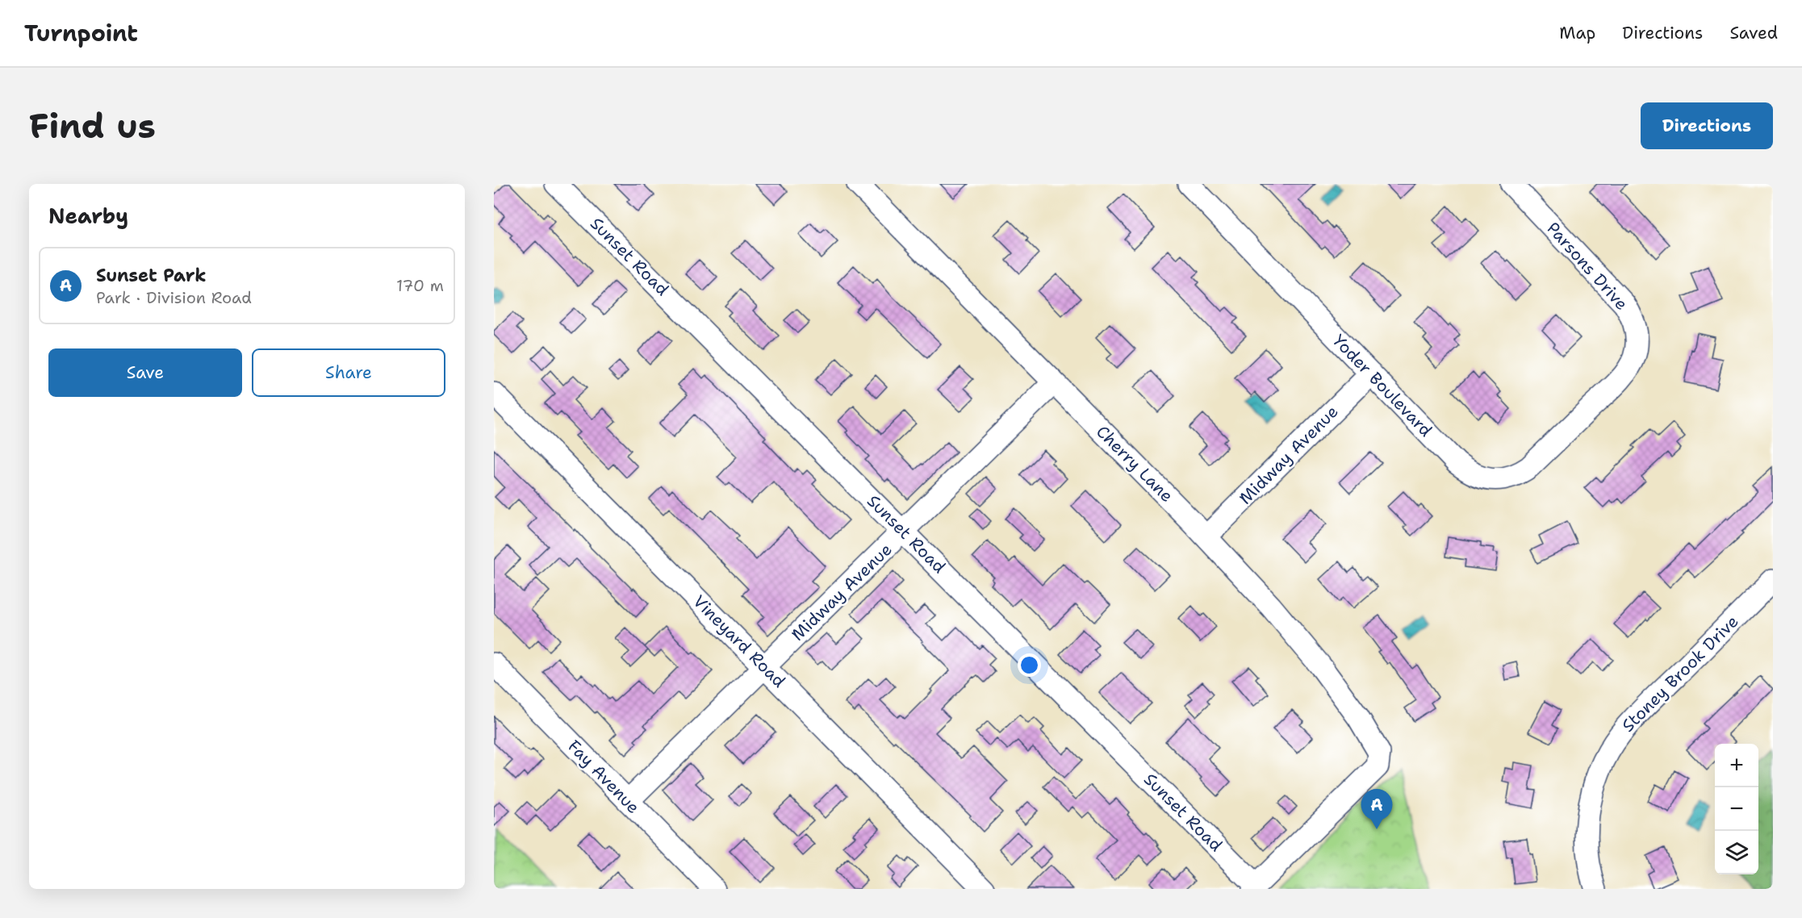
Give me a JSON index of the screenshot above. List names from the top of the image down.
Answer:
{
  "streets": {
    "street": [
      "Sunset Road",
      "Parsons Drive",
      "Yoder Boulevard",
      "Midway Avenue",
      "Cherry Lane",
      "Vineyard Road",
      "Stoney Brook Drive",
      "Fay Avenue"
    ]
  },
  "crossings": [
    ["Sunset Road", "Midway Avenue"],
    ["Sunset Road", "Cherry Lane"],
    ["Parsons Drive", "Yoder Boulevard"],
    ["Yoder Boulevard", "Midway Avenue"],
    ["Midway Avenue", "Cherry Lane"],
    ["Midway Avenue", "Vineyard Road"],
    ["Midway Avenue", "Fay Avenue"]
  ],
  "page": {
    "header": "Turnpoint",
    "nav": ["Map", "Directions", "Saved"],
    "buttons": [
      "Directions",
      ["Save", "Share"]
    ],
    "title": "Find us",
    "heading": "Nearby",
    "list": [
      {
        "mark": "A",
        "name": "Sunset Park",
        "note": "Park · Division Road",
        "value": "170 m"
      }
    ],
    "map_buttons": ["+", "−"],
    "pins": "A"
  }
}
